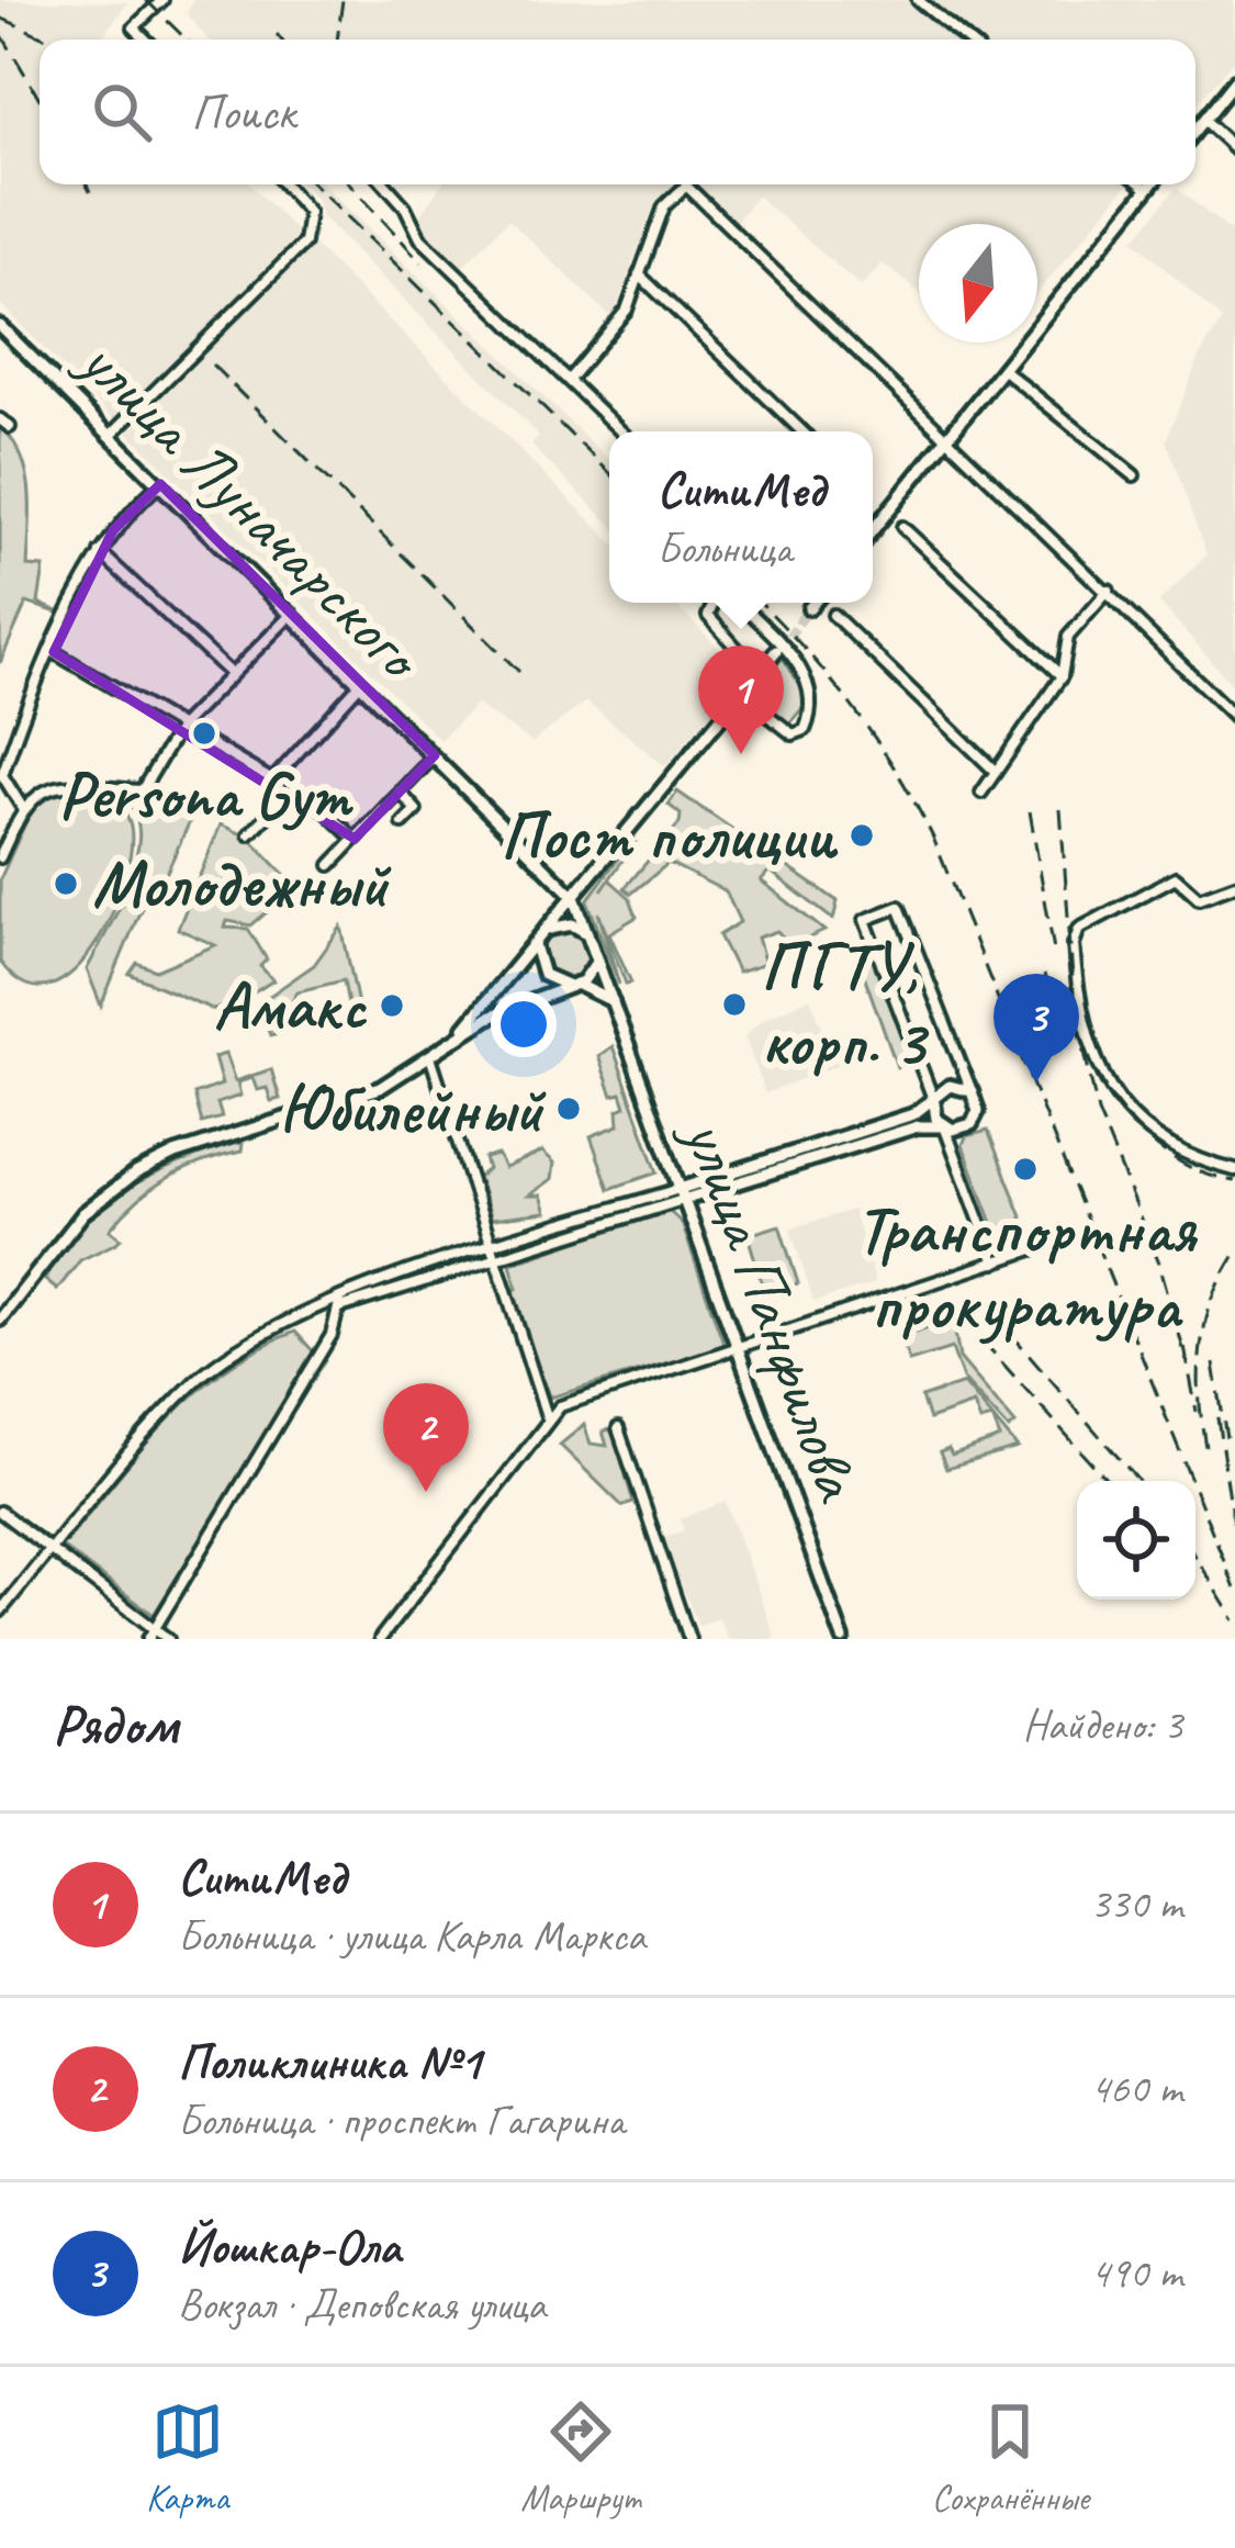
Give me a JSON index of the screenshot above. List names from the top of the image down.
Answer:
{
  "streets": {
    "main road": ["улица Луначарского", "улица Панфилова"]
  },
  "places": [
    "Persona Gym",
    "Пост полиции",
    "Молодежный",
    "ПГТУ, корп. 3",
    "Амакс",
    "Юбилейный",
    "Транспортная прокуратура"
  ],
  "north": "bottom",
  "page": {
    "search": "Поиск",
    "popup": ["СитиМед", "Больница"],
    "pins": ["1", "3", "2"],
    "heading": ["Рядом", "Найдено: 3"],
    "list": [
      {
        "mark": "1",
        "name": "СитиМед",
        "note": "Больница · улица Карла Маркса",
        "value": "330 m"
      },
      {
        "mark": "2",
        "name": "Поликлиника №1",
        "note": "Больница · проспект Гагарина",
        "value": "460 m"
      },
      {
        "mark": "3",
        "name": "Йошкар-Ола",
        "note": "Вокзал · Деповская улица",
        "value": "490 m"
      }
    ],
    "nav": ["Карта", "Маршрут", "Сохранённые"]
  }
}
